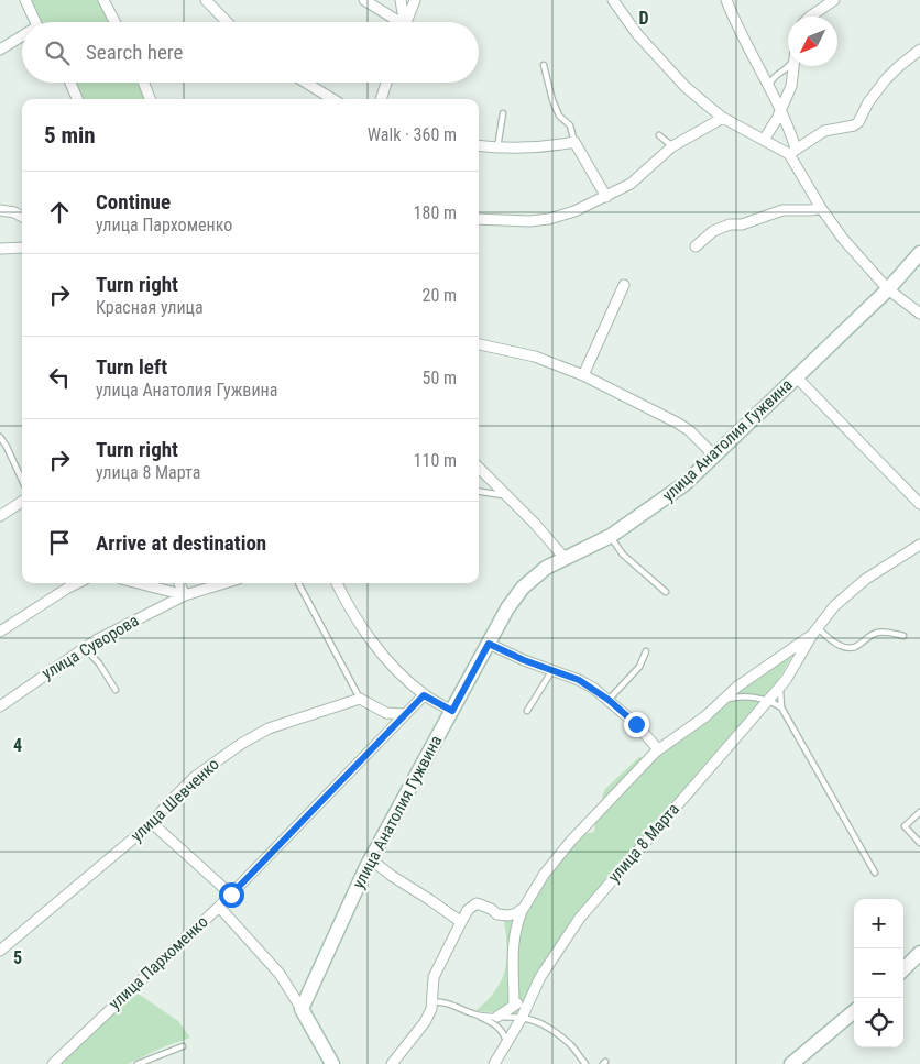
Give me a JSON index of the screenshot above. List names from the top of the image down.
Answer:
{
  "streets": {
    "street": [
      "улица Анатолия Гужвина",
      "улица Суворова",
      "улица Шевченко",
      "улица 8 Марта",
      "улица Пархоменко"
    ]
  },
  "north": "bottom left",
  "page": {
    "search": "Search here",
    "heading": ["5 min", "Walk · 360 m"],
    "list": [
      ["Continue", "улица Пархоменко", "180 m"],
      ["Turn right", "Красная улица", "20 m"],
      ["Turn left", "улица Анатолия Гужвина", "50 m"],
      ["Turn right", "улица 8 Марта", "110 m"],
      "Arrive at destination"
    ],
    "map_buttons": ["+", "−"]
  },
  "grid": {
    "columns": ["D"],
    "rows": ["4", "5"]
  }
}
